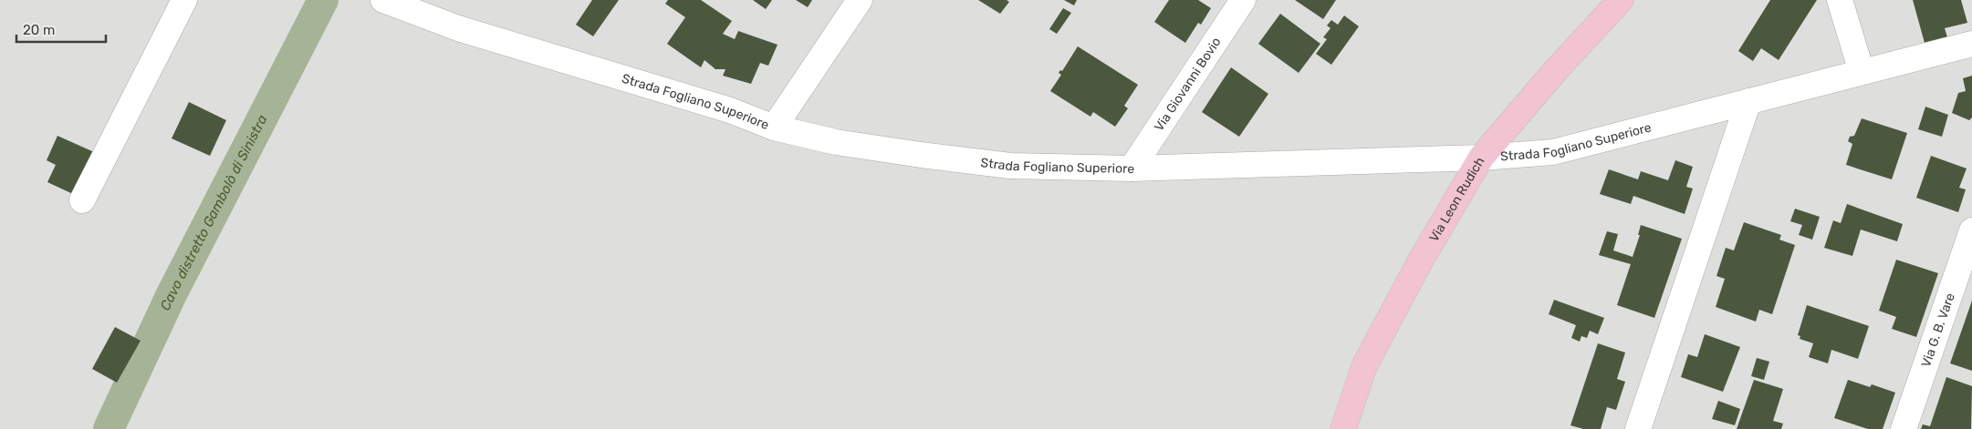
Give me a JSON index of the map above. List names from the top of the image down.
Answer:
{
  "streets": {
    "main road": ["Via Leon Rudich"],
    "street": ["Via Giovanni Bovio", "Strada Fogliano Superiore", "Via G. B. Vare"]
  },
  "crossings": [
    ["Via Giovanni Bovio", "Strada Fogliano Superiore"],
    ["Strada Fogliano Superiore", "Via Leon Rudich"]
  ],
  "water": ["Cavo distretto Gambolò di Sinistra"],
  "scale_bar": "20 m"
}
